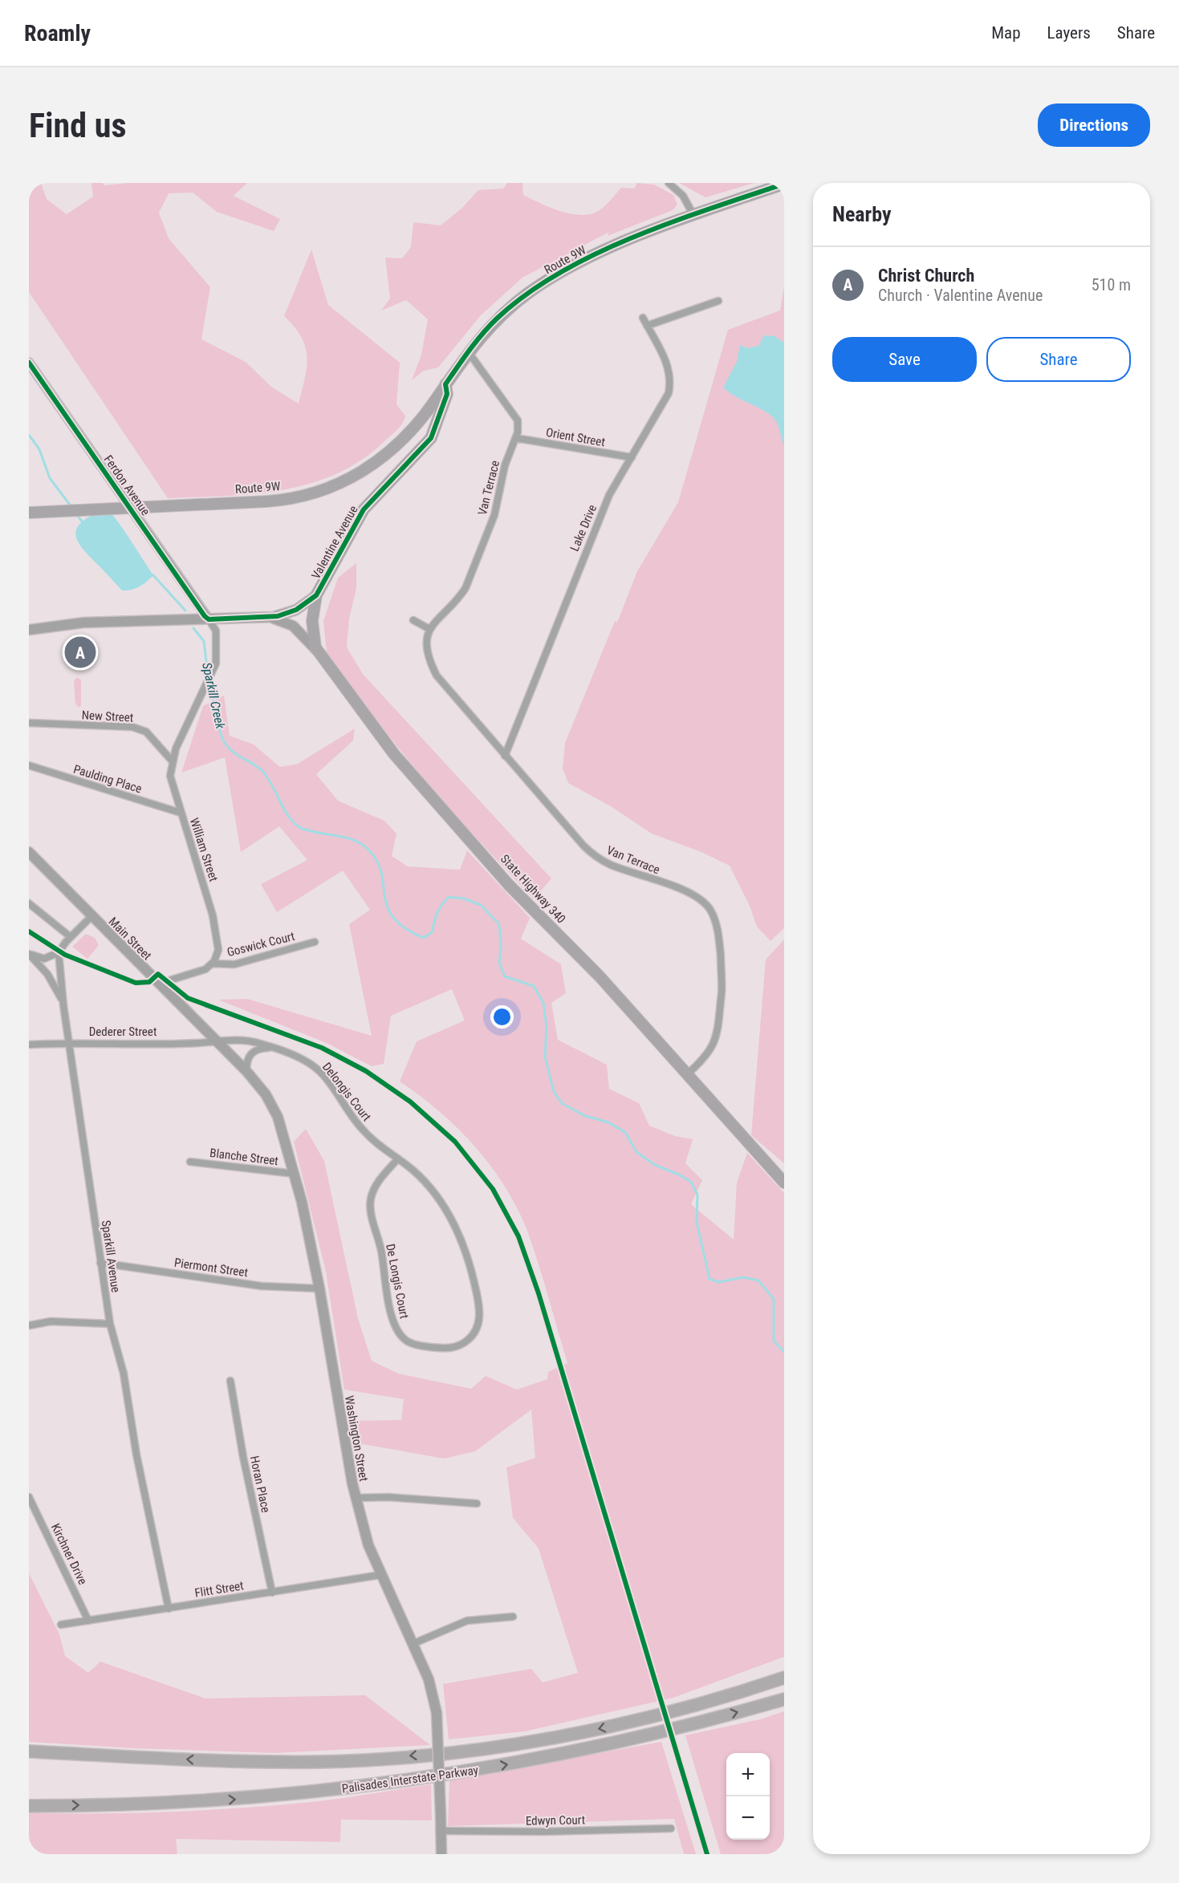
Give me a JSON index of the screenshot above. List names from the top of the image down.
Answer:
{
  "streets": {
    "highway": ["Palisades Interstate Parkway"],
    "main road": [
      "Route 9W",
      "Valentine Avenue",
      "State Highway 340",
      "Main Street",
      "Washington Street"
    ],
    "street": [
      "Orient Street",
      "Ferdon Avenue",
      "Van Terrace",
      "Lake Drive",
      "New Street",
      "Paulding Place",
      "William Street",
      "Goswick Court",
      "Dederer Street",
      "Delongis Court",
      "Blanche Street",
      "Sparkill Avenue",
      "Piermont Street",
      "De Longis Court",
      "Horan Place",
      "Kirchner Drive",
      "Flitt Street",
      "Edwyn Court"
    ]
  },
  "crossings": [
    ["Route 9W", "Van Terrace"],
    ["Route 9W", "Valentine Avenue"],
    ["Orient Street", "Van Terrace"],
    ["Orient Street", "Lake Drive"],
    ["Ferdon Avenue", "Valentine Avenue"],
    ["Ferdon Avenue", "William Street"],
    ["Van Terrace", "Lake Drive"],
    ["Van Terrace", "State Highway 340"],
    ["Valentine Avenue", "William Street"],
    ["Valentine Avenue", "State Highway 340"],
    ["New Street", "William Street"],
    ["Paulding Place", "William Street"],
    ["William Street", "Goswick Court"],
    ["Main Street", "Dederer Street"],
    ["Main Street", "Delongis Court"],
    ["Main Street", "Washington Street"],
    ["Dederer Street", "Delongis Court"],
    ["Dederer Street", "Sparkill Avenue"],
    ["Dederer Street", "Washington Street"],
    ["Delongis Court", "De Longis Court"],
    ["Delongis Court", "Washington Street"],
    ["Blanche Street", "Washington Street"],
    ["Sparkill Avenue", "Piermont Street"],
    ["Sparkill Avenue", "Flitt Street"],
    ["Piermont Street", "Washington Street"],
    ["Washington Street", "Flitt Street"],
    ["Washington Street", "Edwyn Court"],
    ["Horan Place", "Flitt Street"],
    ["Kirchner Drive", "Flitt Street"]
  ],
  "water": ["Sparkill Creek"],
  "page": {
    "header": "Roamly",
    "nav": ["Map", "Layers", "Share"],
    "buttons": [
      "Directions",
      ["Save", "Share"]
    ],
    "title": "Find us",
    "heading": "Nearby",
    "list": [
      {
        "mark": "A",
        "name": "Christ Church",
        "note": "Church · Valentine Avenue",
        "value": "510 m"
      }
    ],
    "pins": "A",
    "map_buttons": ["+", "−"]
  }
}
